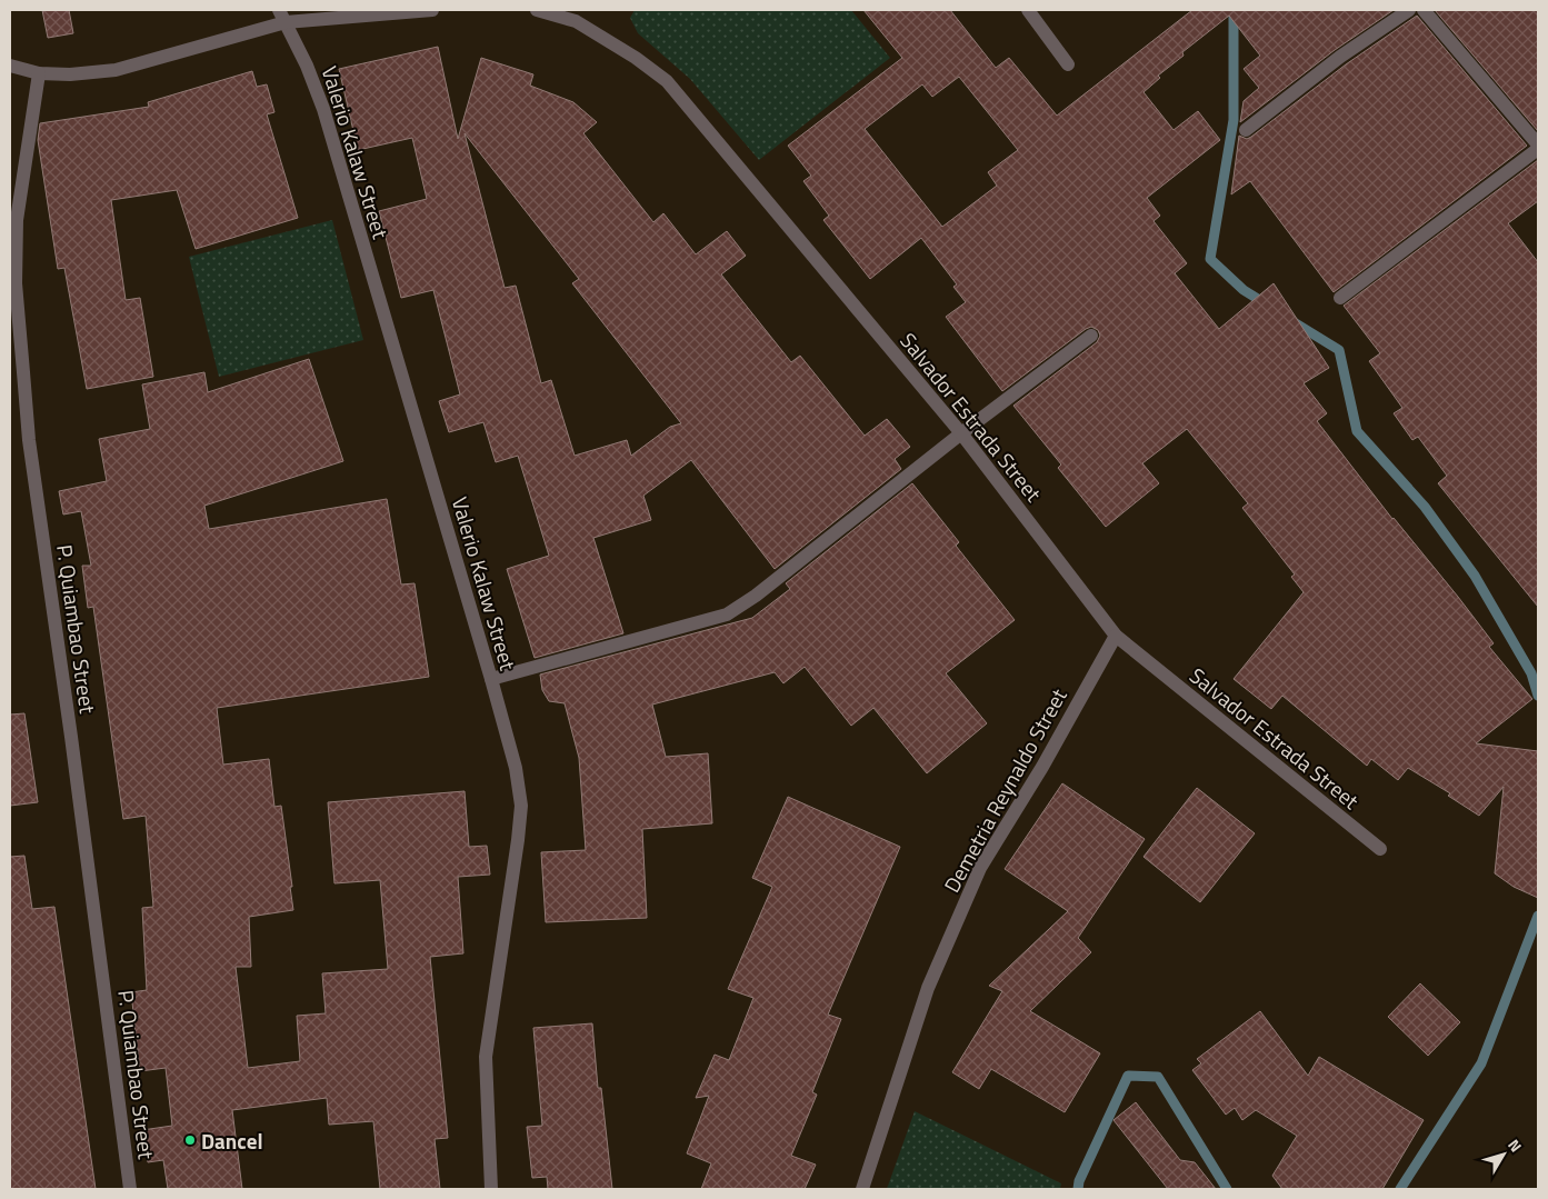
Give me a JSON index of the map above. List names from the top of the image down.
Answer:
{
  "streets": {
    "street": [
      "Valerio Kalaw Street",
      "Salvador Estrada Street",
      "P. Quiambao Street",
      "Demetria Reynaldo Street"
    ]
  },
  "crossings": [
    ["Salvador Estrada Street", "Demetria Reynaldo Street"]
  ],
  "places": ["Dancel"],
  "north": "top right"
}
